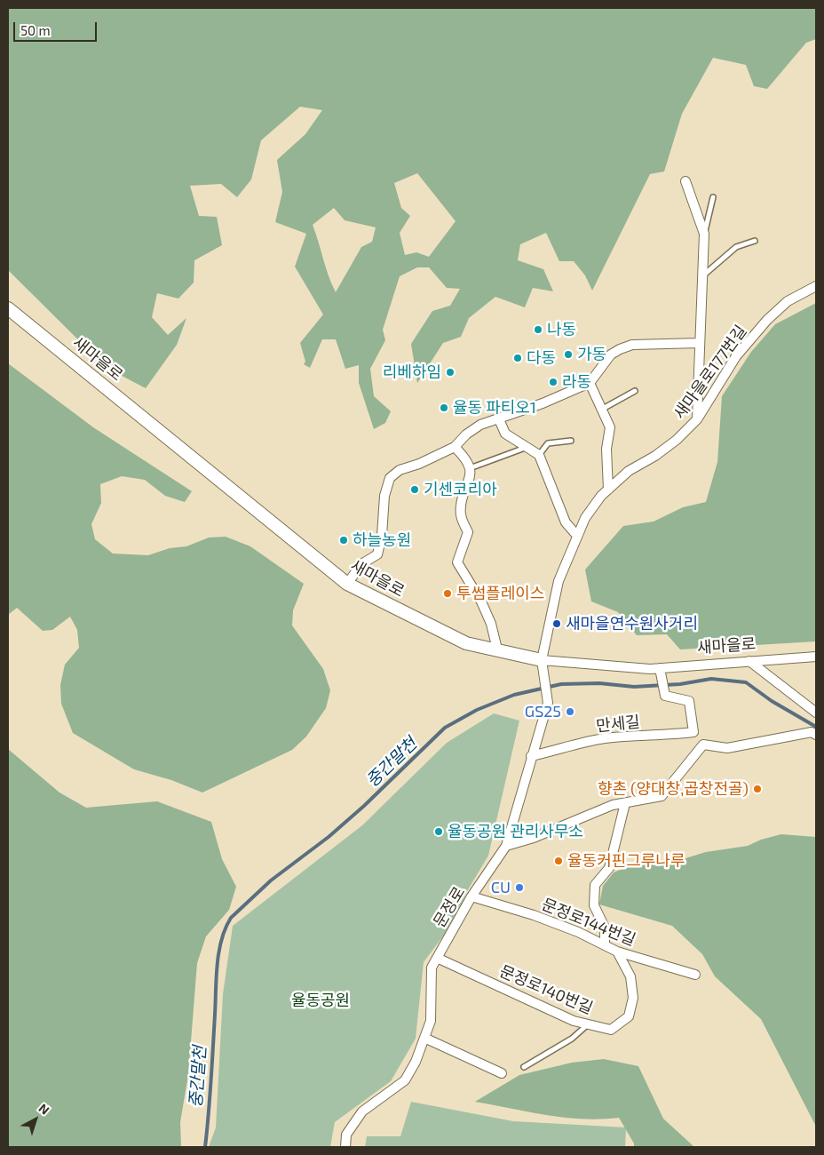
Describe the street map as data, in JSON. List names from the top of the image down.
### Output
{
  "streets": {
    "street": [
      "새마을로",
      "새마을로177번길",
      "만세길",
      "문정로",
      "문정로144번길",
      "문정로140번길"
    ]
  },
  "crossings": [
    ["새마을로", "새마을로177번길"],
    ["새마을로", "문정로"],
    ["새마을로177번길", "문정로"],
    ["만세길", "문정로"],
    ["문정로", "문정로144번길"],
    ["문정로", "문정로140번길"],
    ["문정로144번길", "문정로140번길"]
  ],
  "water": ["중간말천"],
  "parks": ["율동공원"],
  "places": [
    "나동",
    "가동",
    "다동",
    "리베하임",
    "라동",
    "율동 파티오1",
    "기센코리아",
    "하늘농원",
    "투썸플레이스",
    "새마을연수원사거리",
    "GS25",
    "향촌 (양대창,곱창전골)",
    "율동공원 관리사무소",
    "율동커핀그루나루",
    "CU"
  ],
  "scale_bar": "50 m",
  "north": "top right"
}
